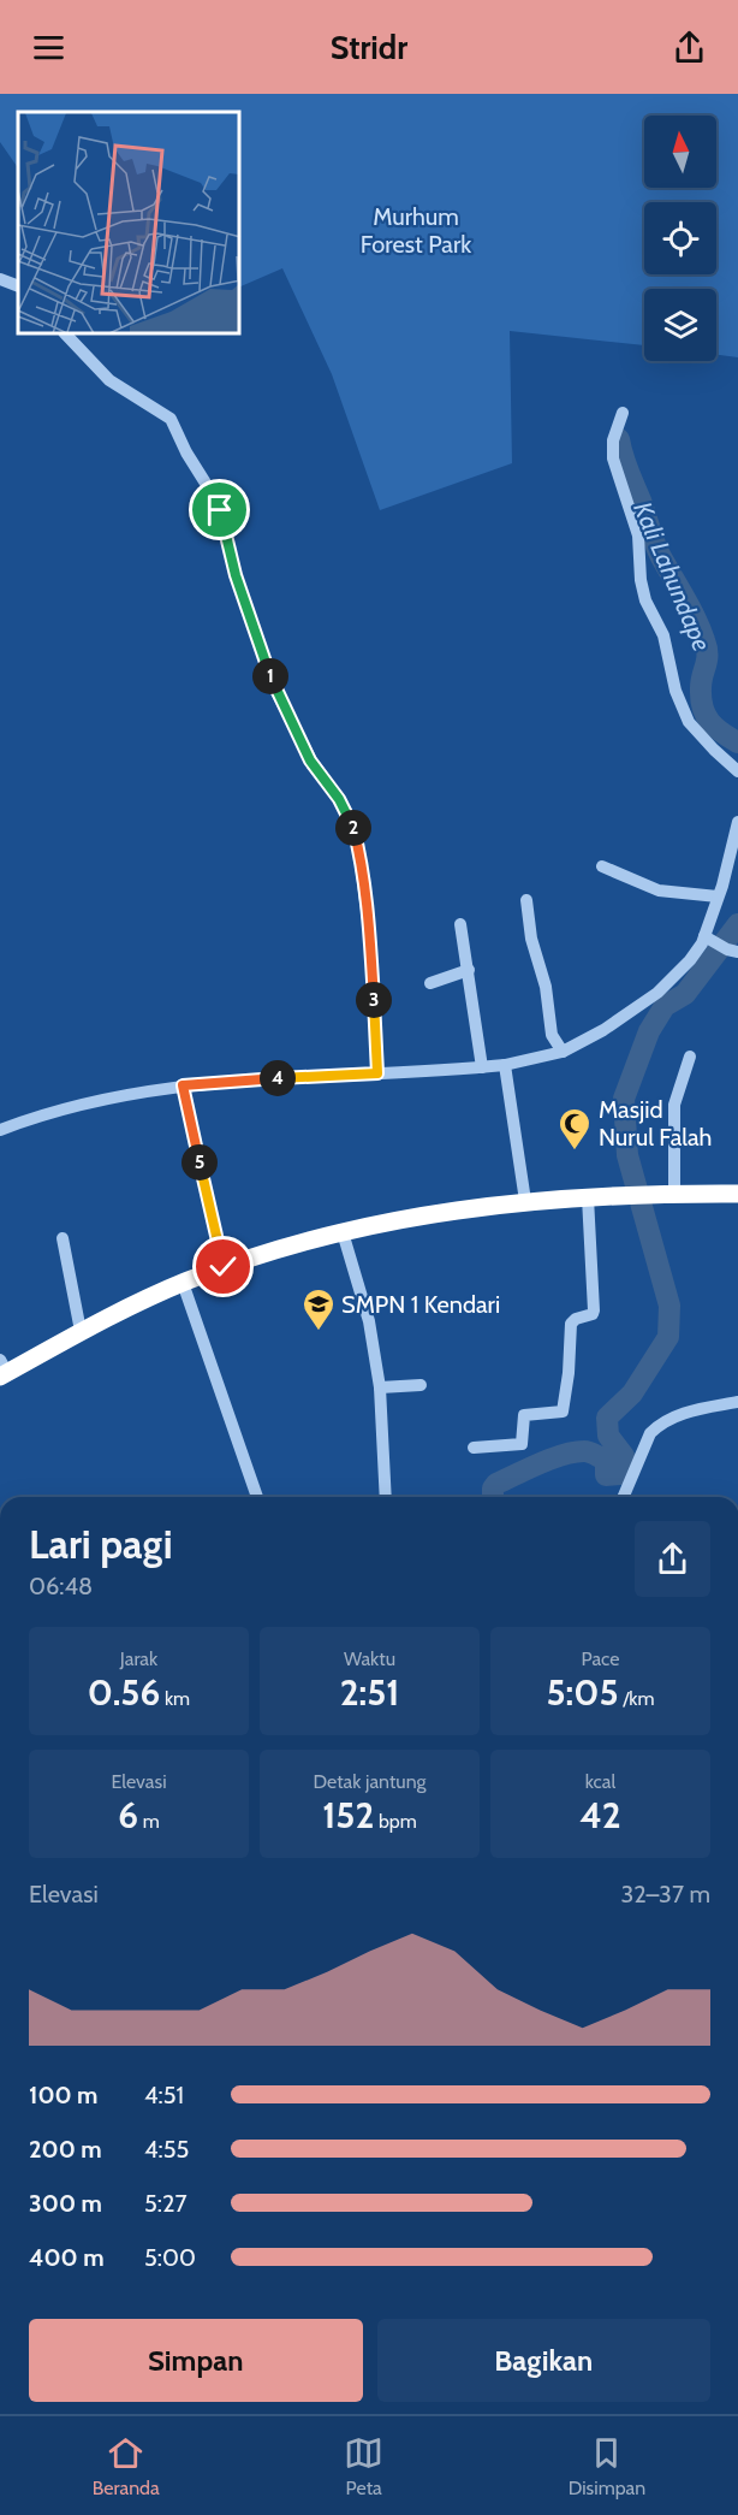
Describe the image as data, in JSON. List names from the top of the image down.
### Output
{
  "water": ["Kali Lahundape"],
  "parks": ["Murhum Forest Park"],
  "places": {
    "mosque": ["Masjid Nurul Falah"],
    "school or university": ["SMPN 1 Kendari"]
  },
  "north": "top",
  "page": {
    "header": "Stridr",
    "pins": [
      "1",
      "2",
      "3",
      "4",
      "5"
    ],
    "heading": ["Lari pagi", "06:48"],
    "stats": [
      ["Jarak", "0.56 km"],
      ["Waktu", "2:51"],
      ["Pace", "5:05 /km"],
      ["Elevasi", "6 m"],
      ["Detak jantung", "152 bpm"],
      ["kcal", "42"]
    ],
    "chart": ["Elevasi", "32–37 m"],
    "list": [
      {
        "name": "100 m",
        "note": "4:51"
      },
      {
        "name": "200 m",
        "note": "4:55"
      },
      {
        "name": "300 m",
        "note": "5:27"
      },
      {
        "name": "400 m",
        "note": "5:00"
      }
    ],
    "buttons": ["Simpan", "Bagikan"],
    "tabs": ["Beranda", "Peta", "Disimpan"]
  }
}
